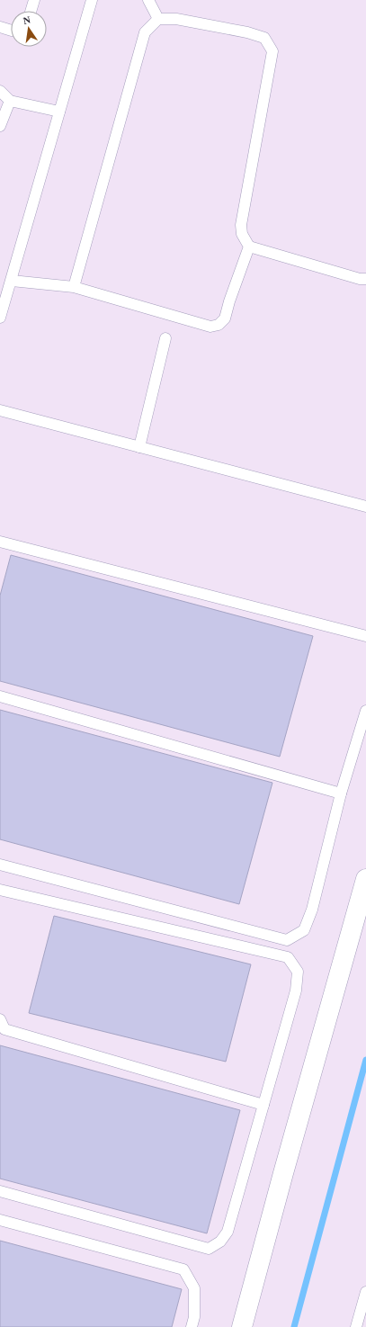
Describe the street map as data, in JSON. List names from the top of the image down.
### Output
{
  "north": "top"
}
